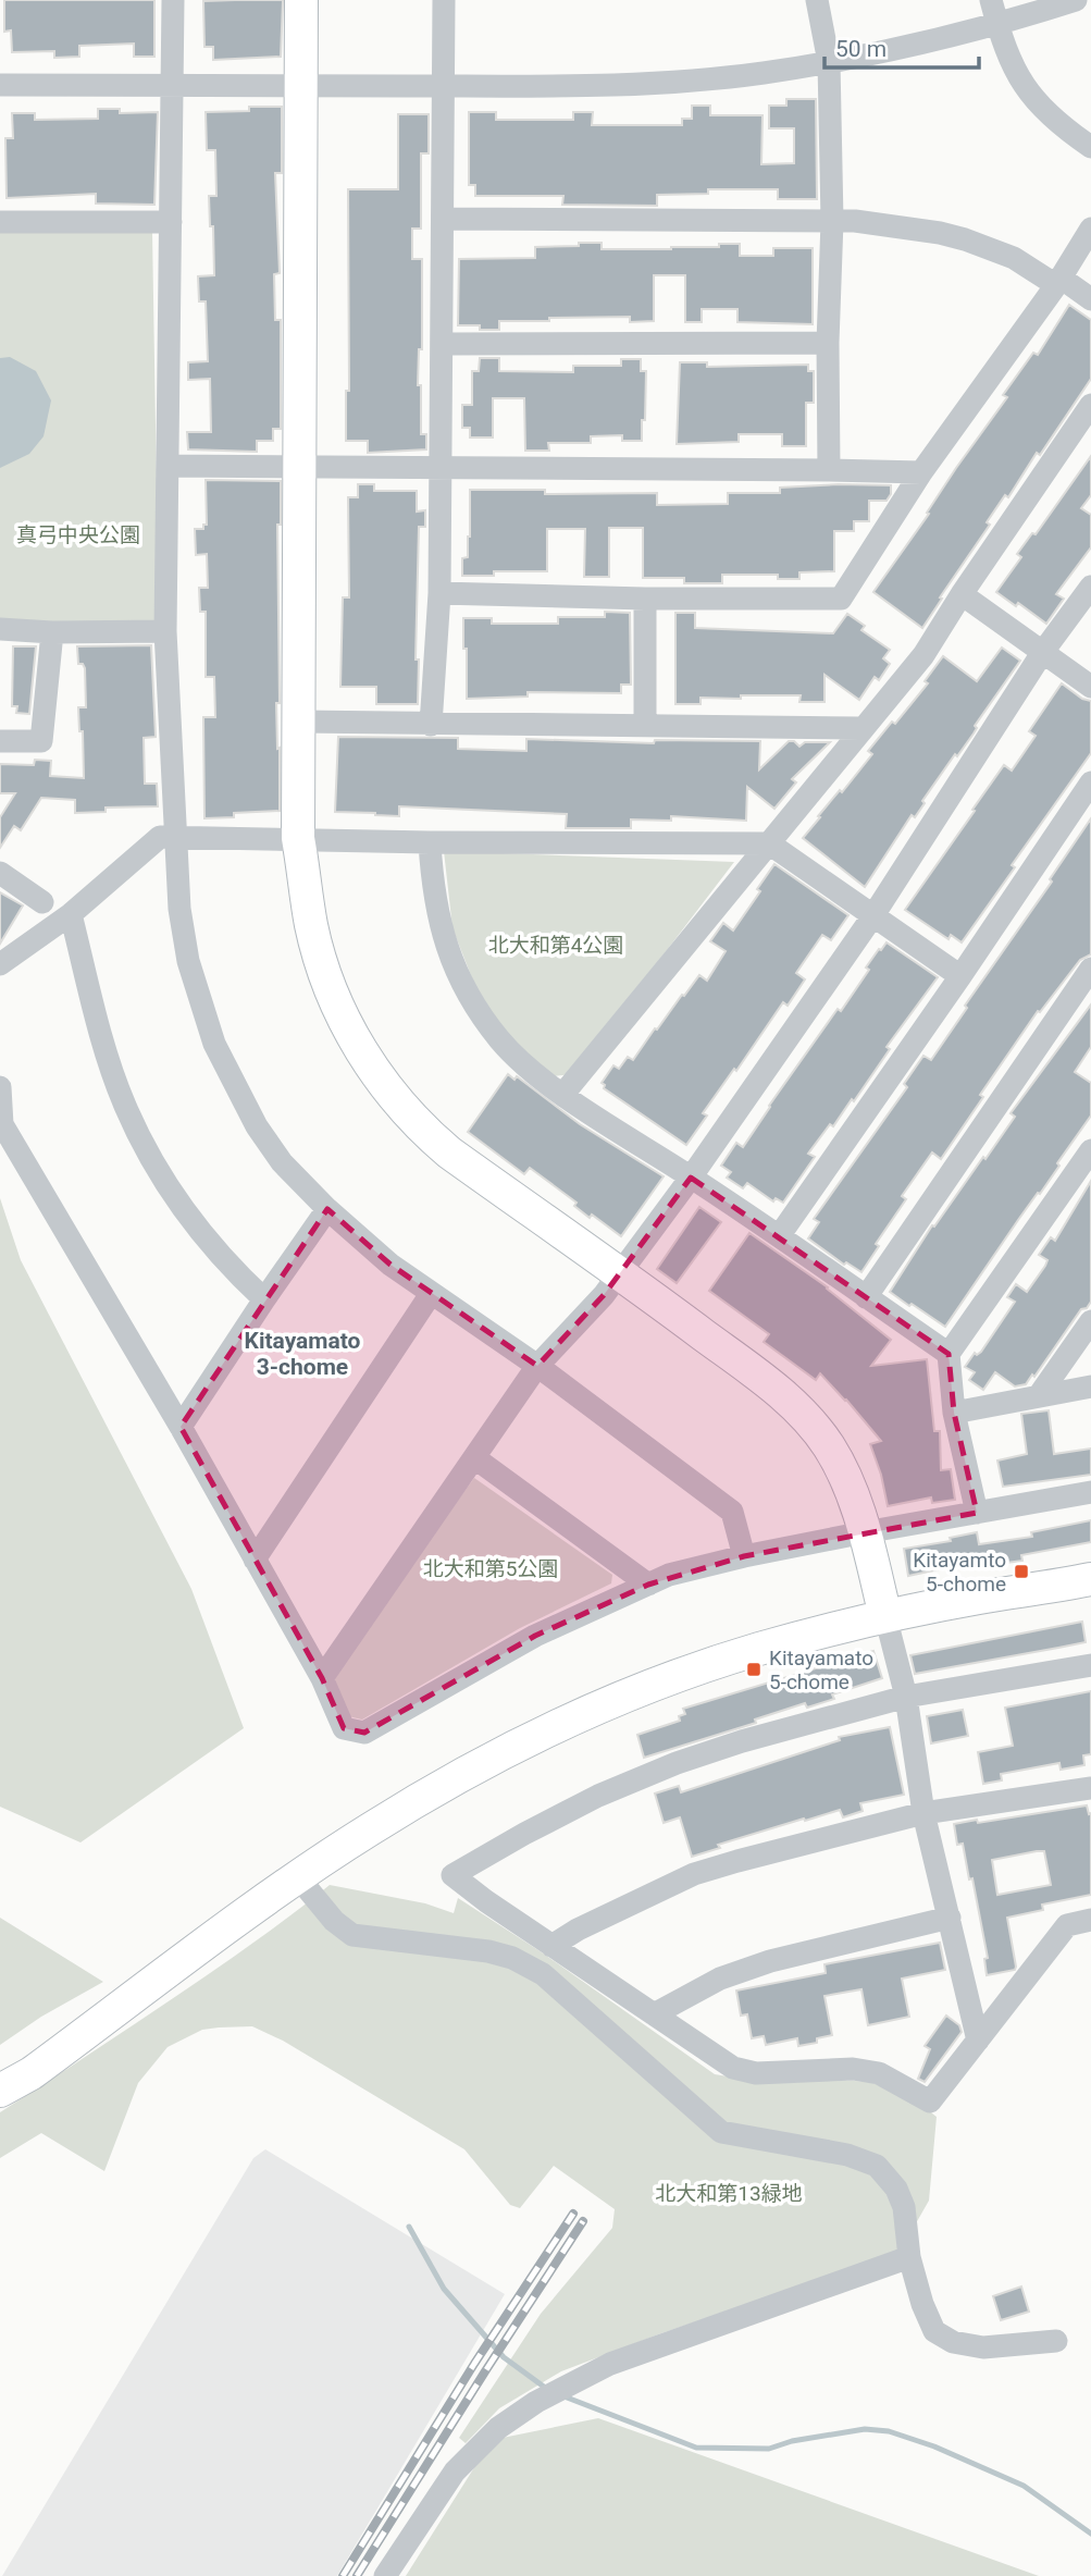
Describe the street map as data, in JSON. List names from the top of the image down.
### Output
{
  "districts": ["Kitayamato 3-chome"],
  "parks": [
    "真弓中央公園",
    "北大和第4公園",
    "北大和第5公園",
    "北大和第13緑地"
  ],
  "places": {
    "transit": ["Kitayamto 5-chome", "Kitayamato 5-chome"]
  },
  "scale_bar": "50 m"
}
